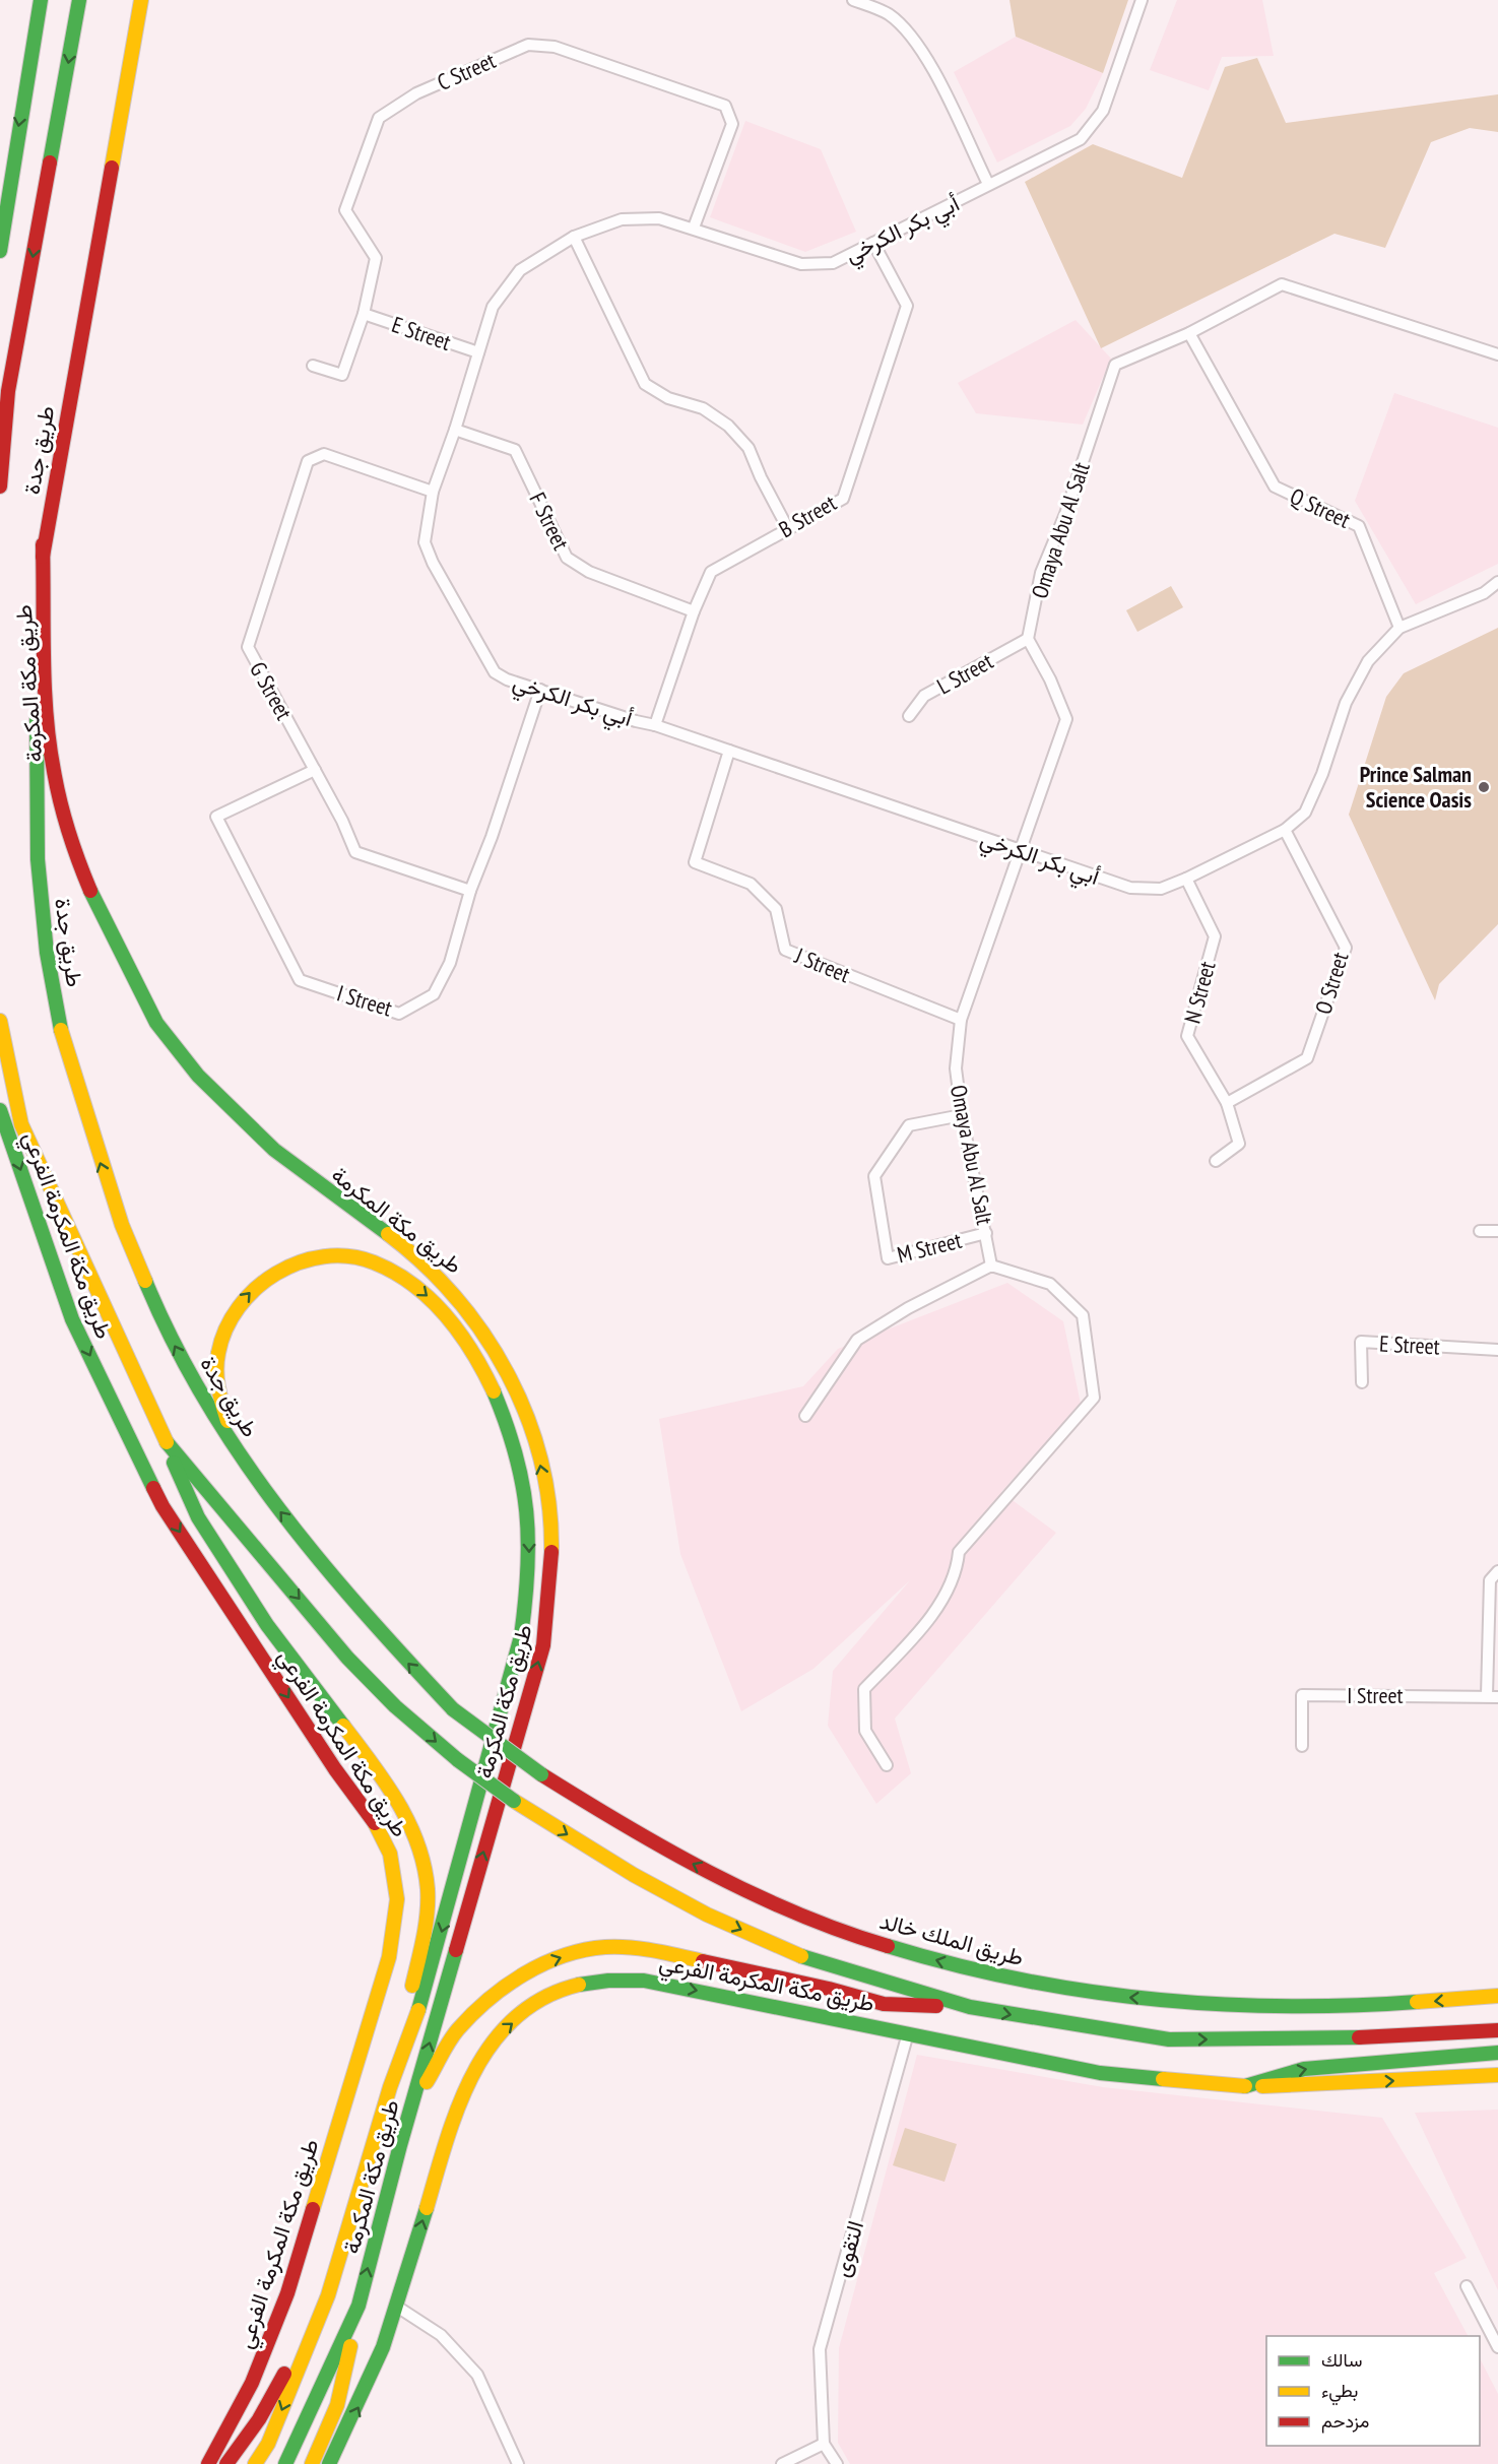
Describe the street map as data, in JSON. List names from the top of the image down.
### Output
{
  "streets": {
    "main road": [
      "طريق جدة",
      "طريق مكة المكرمة",
      "طريق مكة المكرمة الفرعي",
      "طريق الملك خالد"
    ],
    "street": [
      "C Street",
      "أبي بكر الكرخي",
      "E Street",
      "Q Street",
      "B Street",
      "F Street",
      "Omaya Abu Al Salt",
      "L Street",
      "G Street",
      "J Street",
      "O Street",
      "N Street",
      "I Street",
      "M Street",
      "التقوى"
    ]
  },
  "crossings": [
    ["C Street", "أبي بكر الكرخي"],
    ["C Street", "E Street"],
    ["أبي بكر الكرخي", "E Street"],
    ["أبي بكر الكرخي", "Q Street"],
    ["أبي بكر الكرخي", "B Street"],
    ["أبي بكر الكرخي", "F Street"],
    ["أبي بكر الكرخي", "Omaya Abu Al Salt"],
    ["أبي بكر الكرخي", "G Street"],
    ["أبي بكر الكرخي", "J Street"],
    ["أبي بكر الكرخي", "O Street"],
    ["أبي بكر الكرخي", "N Street"],
    ["أبي بكر الكرخي", "I Street"],
    ["طريق جدة", "طريق مكة المكرمة"],
    ["طريق جدة", "طريق الملك خالد"],
    ["Q Street", "Omaya Abu Al Salt"],
    ["B Street", "F Street"],
    ["Omaya Abu Al Salt", "L Street"],
    ["Omaya Abu Al Salt", "J Street"],
    ["Omaya Abu Al Salt", "M Street"],
    ["G Street", "I Street"],
    ["O Street", "N Street"],
    ["طريق مكة المكرمة الفرعي", "التقوى"]
  ],
  "places": ["Prince Salman Science Oasis"],
  "legend": ["سالك", "بطيء", "مزدحم"]
}
